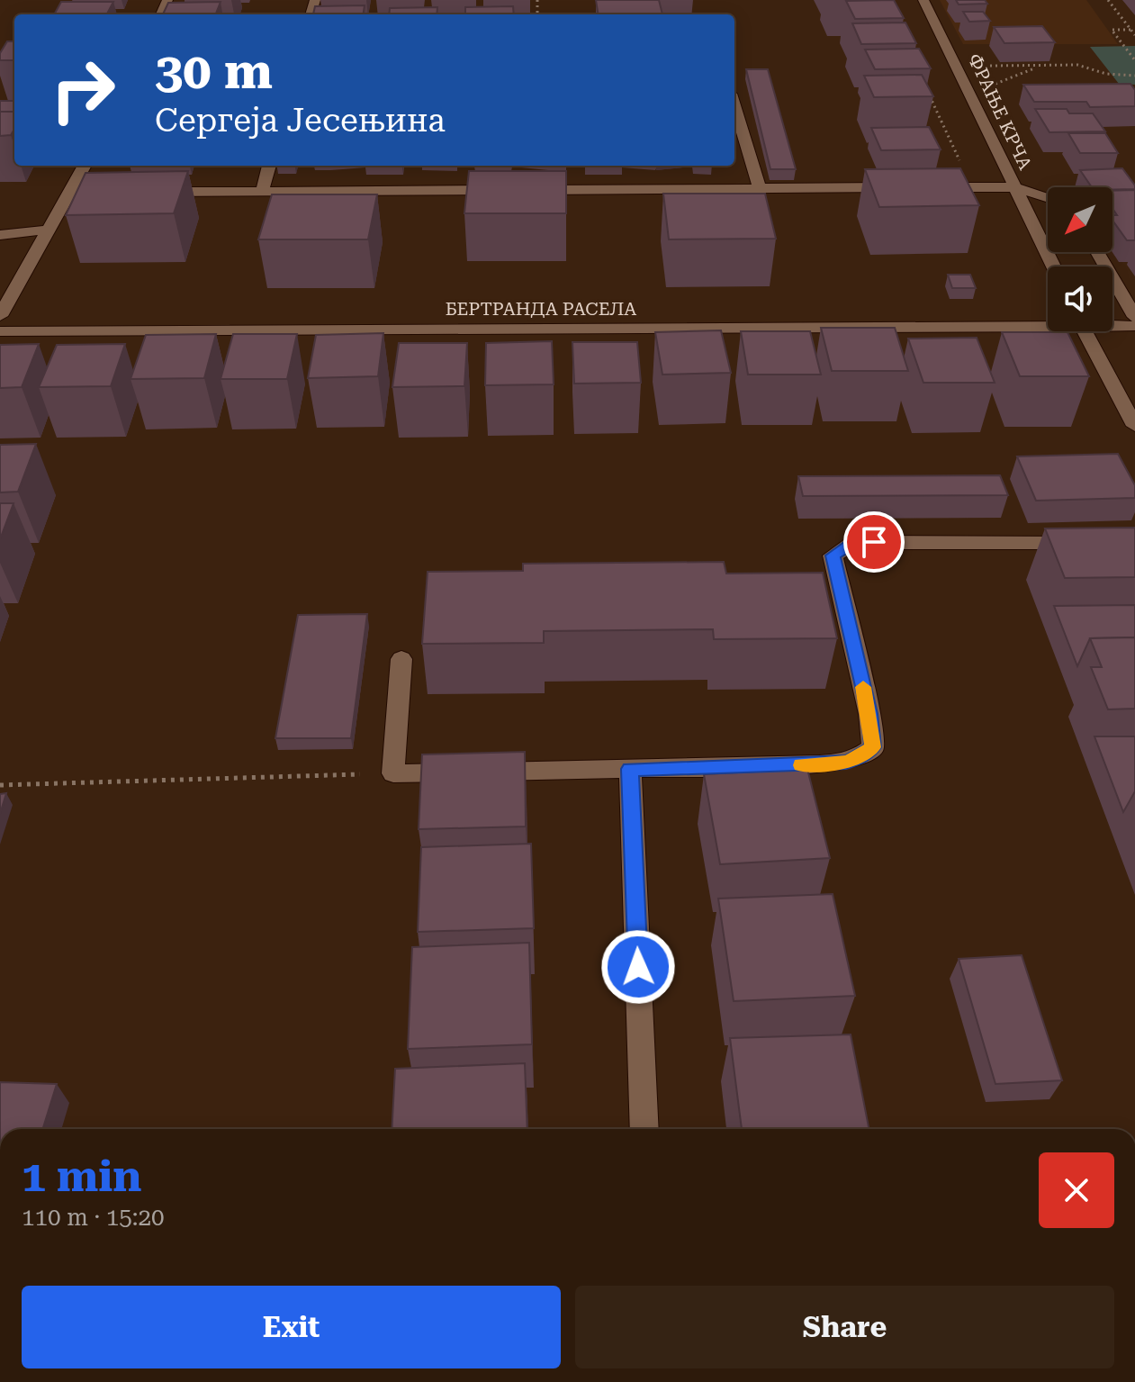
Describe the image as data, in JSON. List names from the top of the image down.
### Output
{
  "streets": {
    "street": ["ФРАЊЕ КРЧА", "БЕРТРАНДА РАСЕЛА"]
  },
  "north": "bottom left",
  "page": {
    "turn": ["30 m", "Сергеја Јесењина"],
    "heading": ["1 min", "110 m · 15:20"],
    "buttons": ["Exit", "Share"]
  }
}
